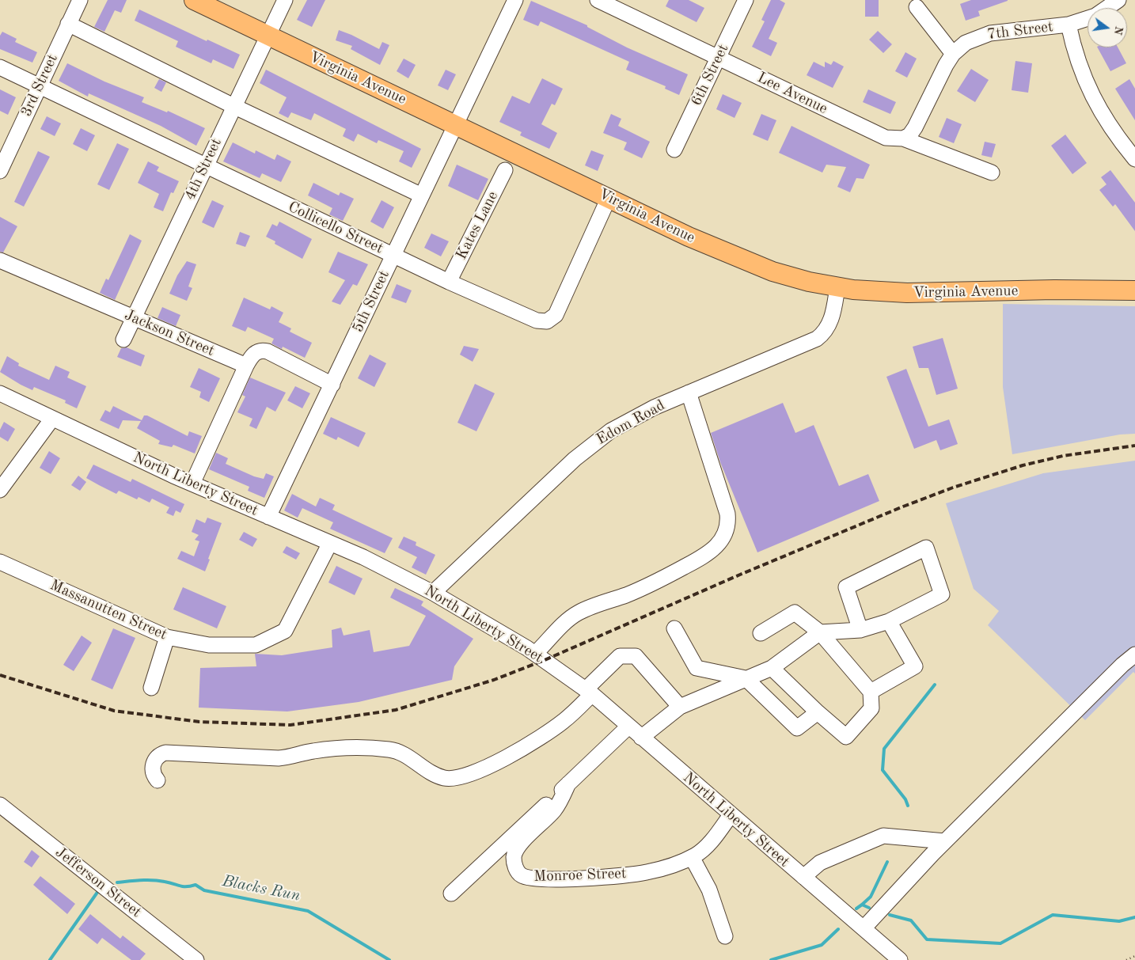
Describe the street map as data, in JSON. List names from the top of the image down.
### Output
{
  "streets": {
    "main road": ["Virginia Avenue"],
    "street": [
      "7th Street",
      "6th Street",
      "3rd Street",
      "Lee Avenue",
      "4th Street",
      "Kates Lane",
      "Collicello Street",
      "5th Street",
      "Jackson Street",
      "Edom Road",
      "North Liberty Street",
      "Massanutten Street",
      "Monroe Street",
      "Jefferson Street"
    ]
  },
  "crossings": [
    ["7th Street", "Lee Avenue"],
    ["6th Street", "Lee Avenue"],
    ["Virginia Avenue", "4th Street"],
    ["Virginia Avenue", "Collicello Street"],
    ["Virginia Avenue", "5th Street"],
    ["Virginia Avenue", "Edom Road"],
    ["3rd Street", "Collicello Street"],
    ["4th Street", "Collicello Street"],
    ["4th Street", "Jackson Street"],
    ["Kates Lane", "Collicello Street"],
    ["Collicello Street", "5th Street"],
    ["5th Street", "North Liberty Street"],
    ["Edom Road", "North Liberty Street"],
    ["North Liberty Street", "Massanutten Street"],
    ["North Liberty Street", "Monroe Street"]
  ],
  "water": ["Blacks Run"],
  "north": "right"
}
